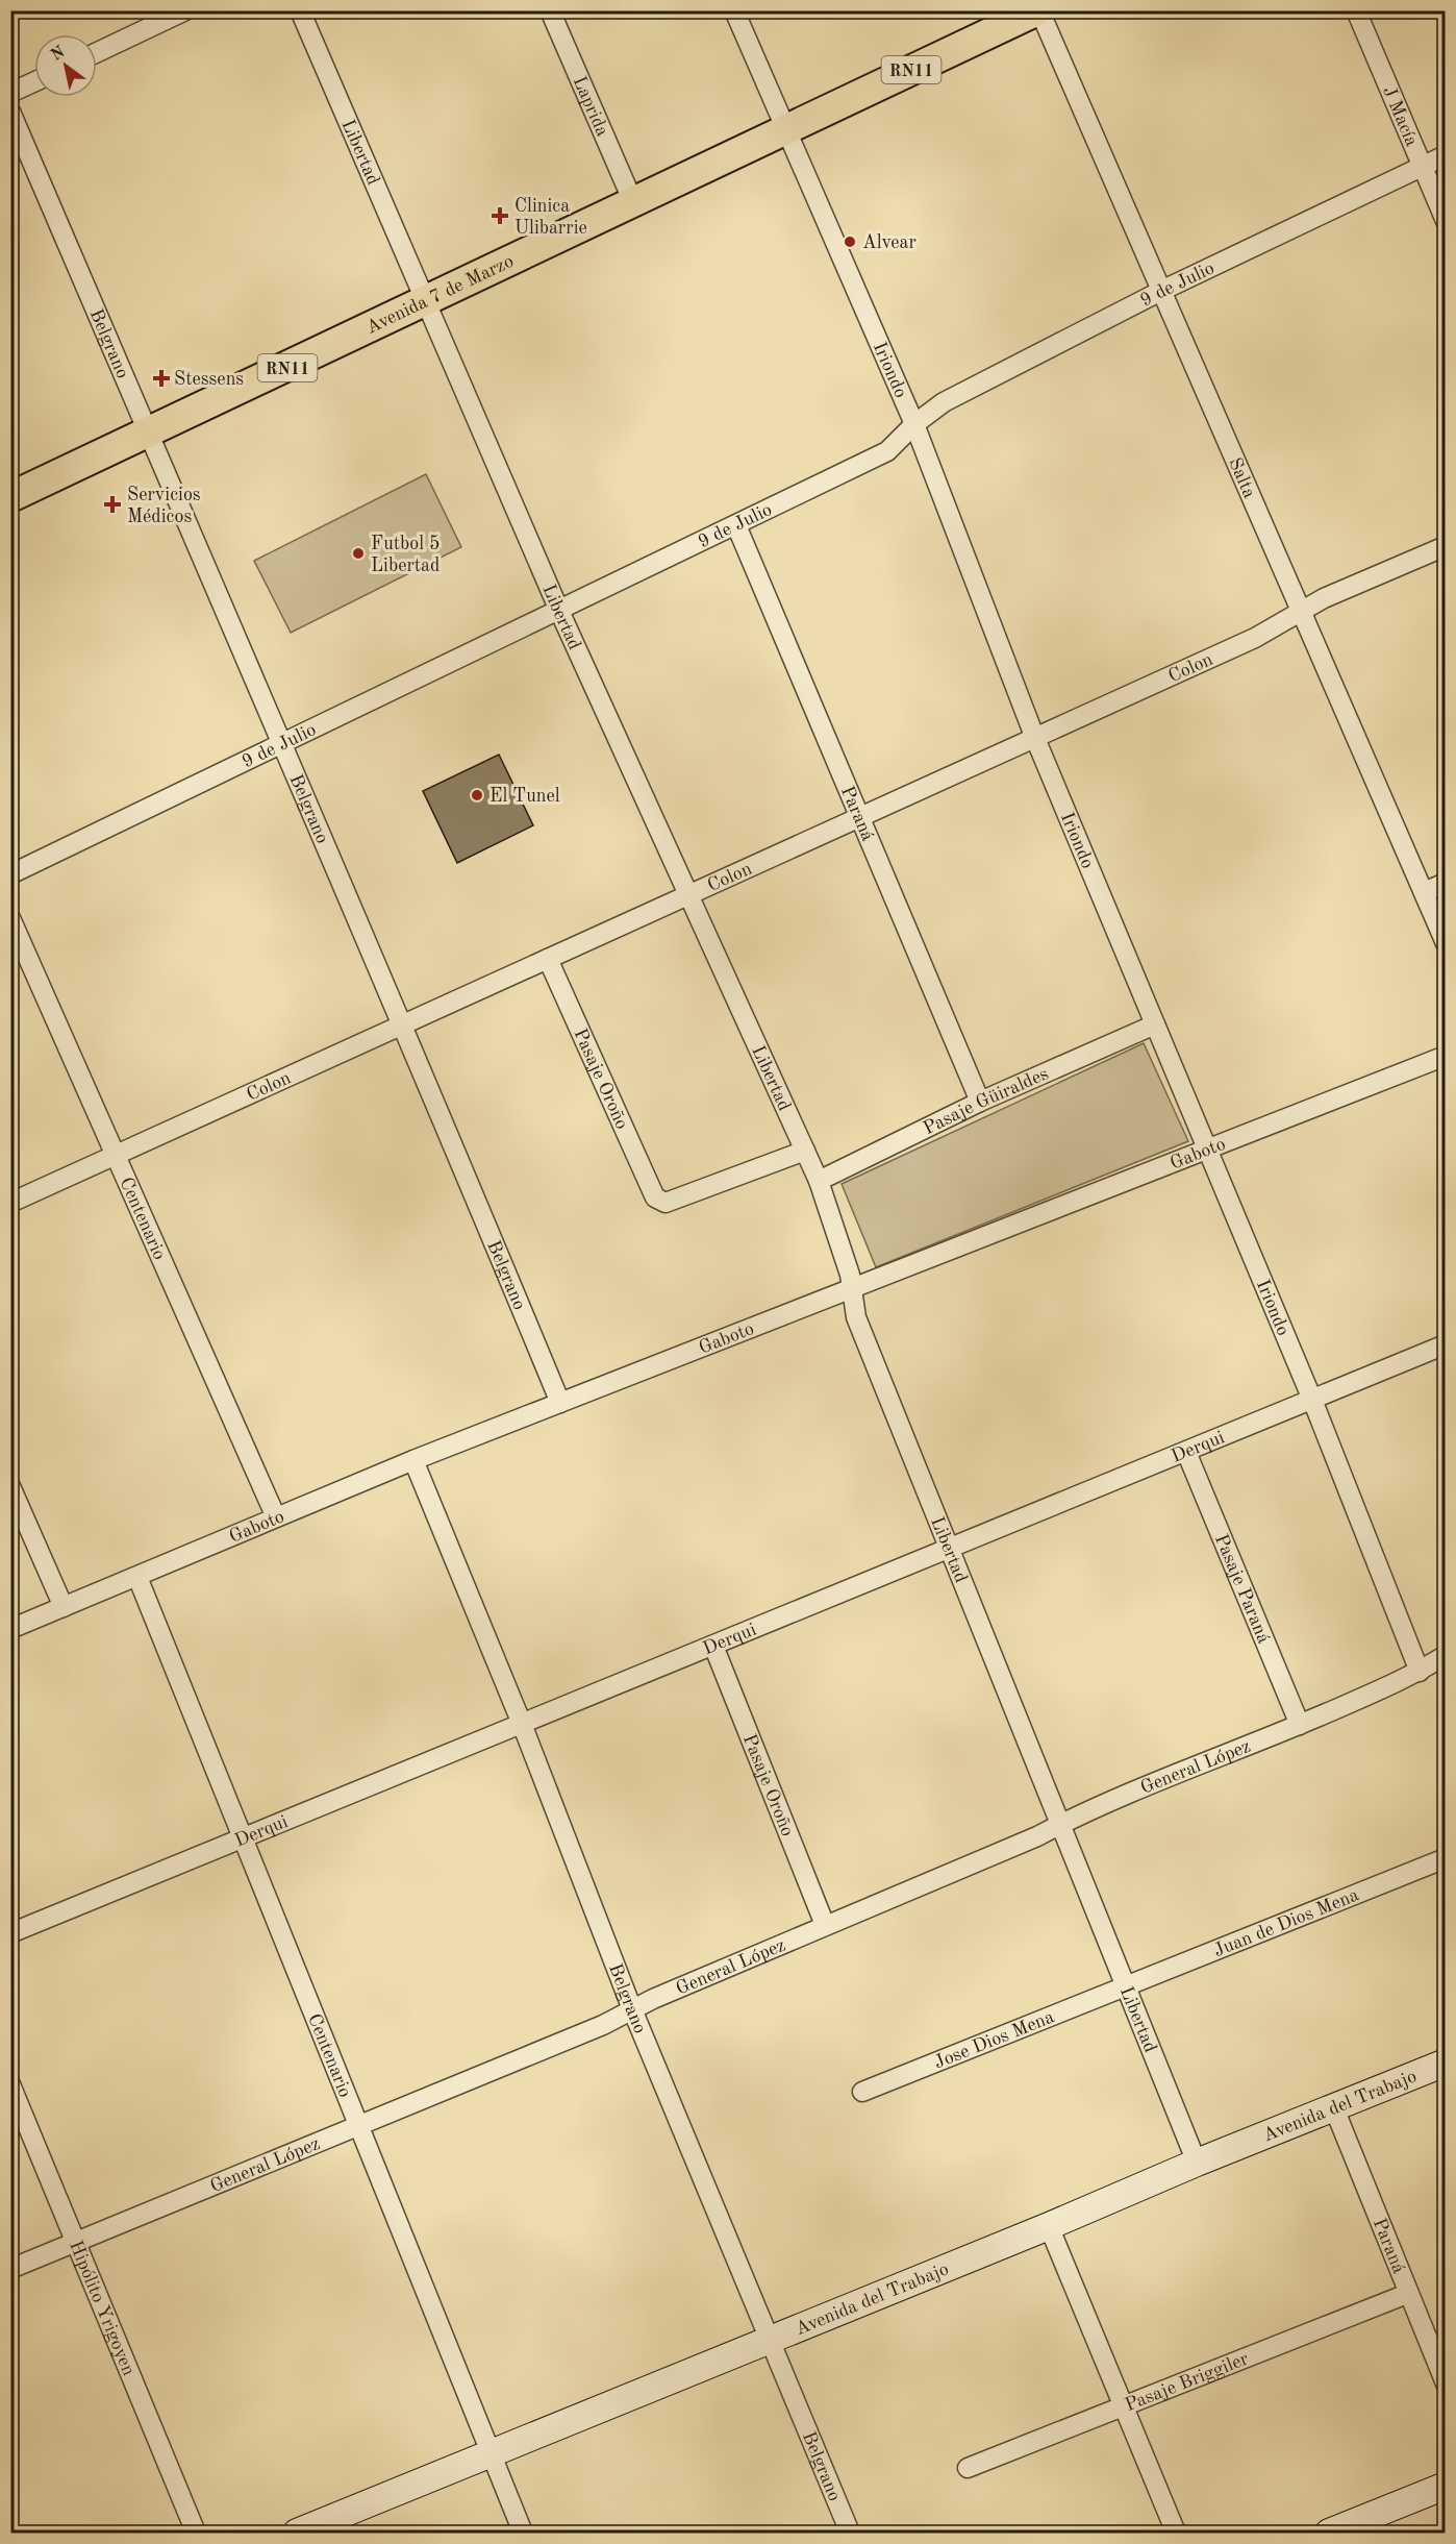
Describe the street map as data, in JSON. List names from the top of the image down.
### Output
{
  "streets": {
    "main road": ["RN11", "Avenida 7 de Marzo"],
    "street": [
      "Laprida",
      "J Macía",
      "Libertad",
      "9 de Julio",
      "Belgrano",
      "Iriondo",
      "Salta",
      "Colon",
      "Paraná",
      "Pasaje Oroño",
      "Pasaje Güiraldes",
      "Gaboto",
      "Centenario",
      "Derqui",
      "Pasaje Paraná",
      "General López",
      "Juan de Dios Mena",
      "Jose Dios Mena",
      "Avenida del Trabajo",
      "Hipólito Yrigoyen",
      "Pasaje Briggiler"
    ]
  },
  "crossings": [
    ["Laprida", "Avenida 7 de Marzo"],
    ["J Macía", "9 de Julio"],
    ["Libertad", "9 de Julio"],
    ["Libertad", "Avenida 7 de Marzo"],
    ["Libertad", "Colon"],
    ["Libertad", "Pasaje Oroño"],
    ["Libertad", "Pasaje Güiraldes"],
    ["Libertad", "Gaboto"],
    ["Libertad", "Derqui"],
    ["Libertad", "General López"],
    ["Libertad", "Juan de Dios Mena"],
    ["Libertad", "Jose Dios Mena"],
    ["Libertad", "Avenida del Trabajo"],
    ["9 de Julio", "Belgrano"],
    ["9 de Julio", "Iriondo"],
    ["9 de Julio", "Salta"],
    ["9 de Julio", "Paraná"],
    ["Avenida 7 de Marzo", "Belgrano"],
    ["Avenida 7 de Marzo", "Iriondo"],
    ["Avenida 7 de Marzo", "Salta"],
    ["Belgrano", "Colon"],
    ["Belgrano", "Gaboto"],
    ["Belgrano", "Derqui"],
    ["Belgrano", "General López"],
    ["Belgrano", "Avenida del Trabajo"],
    ["Iriondo", "Colon"],
    ["Iriondo", "Pasaje Güiraldes"],
    ["Iriondo", "Gaboto"],
    ["Iriondo", "Derqui"],
    ["Iriondo", "General López"],
    ["Salta", "Colon"],
    ["Colon", "Paraná"],
    ["Colon", "Pasaje Oroño"],
    ["Colon", "Centenario"],
    ["Paraná", "Pasaje Güiraldes"],
    ["Paraná", "Avenida del Trabajo"],
    ["Paraná", "Pasaje Briggiler"],
    ["Pasaje Oroño", "Derqui"],
    ["Pasaje Oroño", "General López"],
    ["Gaboto", "Centenario"],
    ["Centenario", "Derqui"],
    ["Centenario", "General López"],
    ["Centenario", "Avenida del Trabajo"],
    ["Derqui", "Pasaje Paraná"],
    ["Pasaje Paraná", "General López"],
    ["General López", "Hipólito Yrigoyen"],
    ["Juan de Dios Mena", "Jose Dios Mena"]
  ],
  "places": {
    "health": ["Clinica Ulibarrie", "Stessens", "Servicios Médicos"],
    "other": ["Alvear", "Futbol 5 Libertad", "El Tunel"]
  },
  "north": "top left"
}
